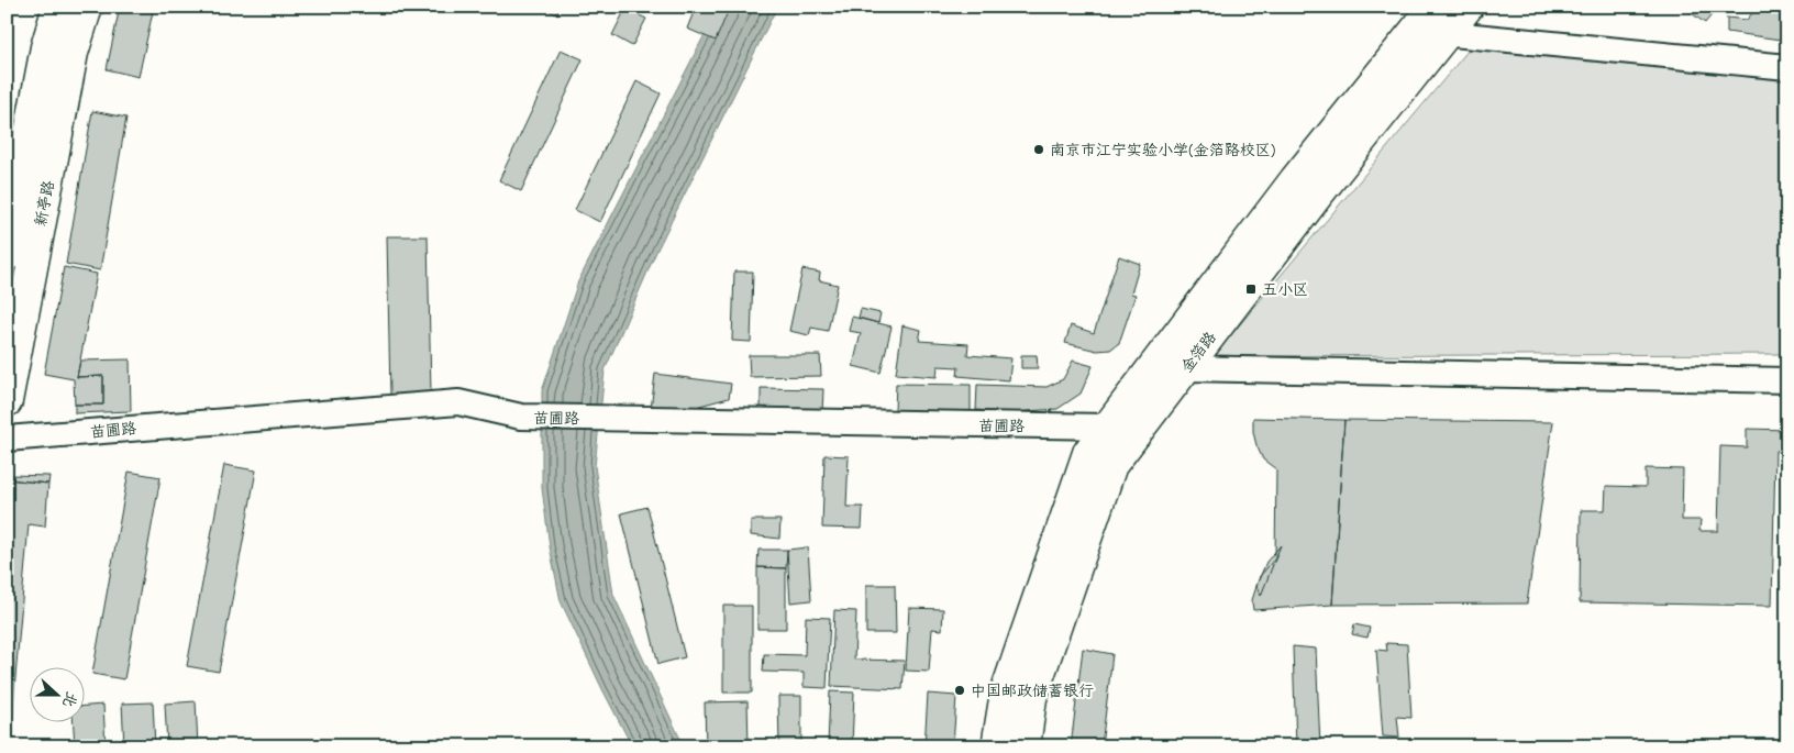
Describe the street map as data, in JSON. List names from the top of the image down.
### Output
{
  "streets": {
    "main road": ["新亭路", "金箔路"],
    "street": ["苗圃路"]
  },
  "crossings": [
    ["金箔路", "苗圃路"]
  ],
  "places": {
    "other": ["南京市江宁实验小学(金箔路校区)", "中国邮政储蓄银行"],
    "transit": ["五小区"]
  },
  "north": "right"
}
